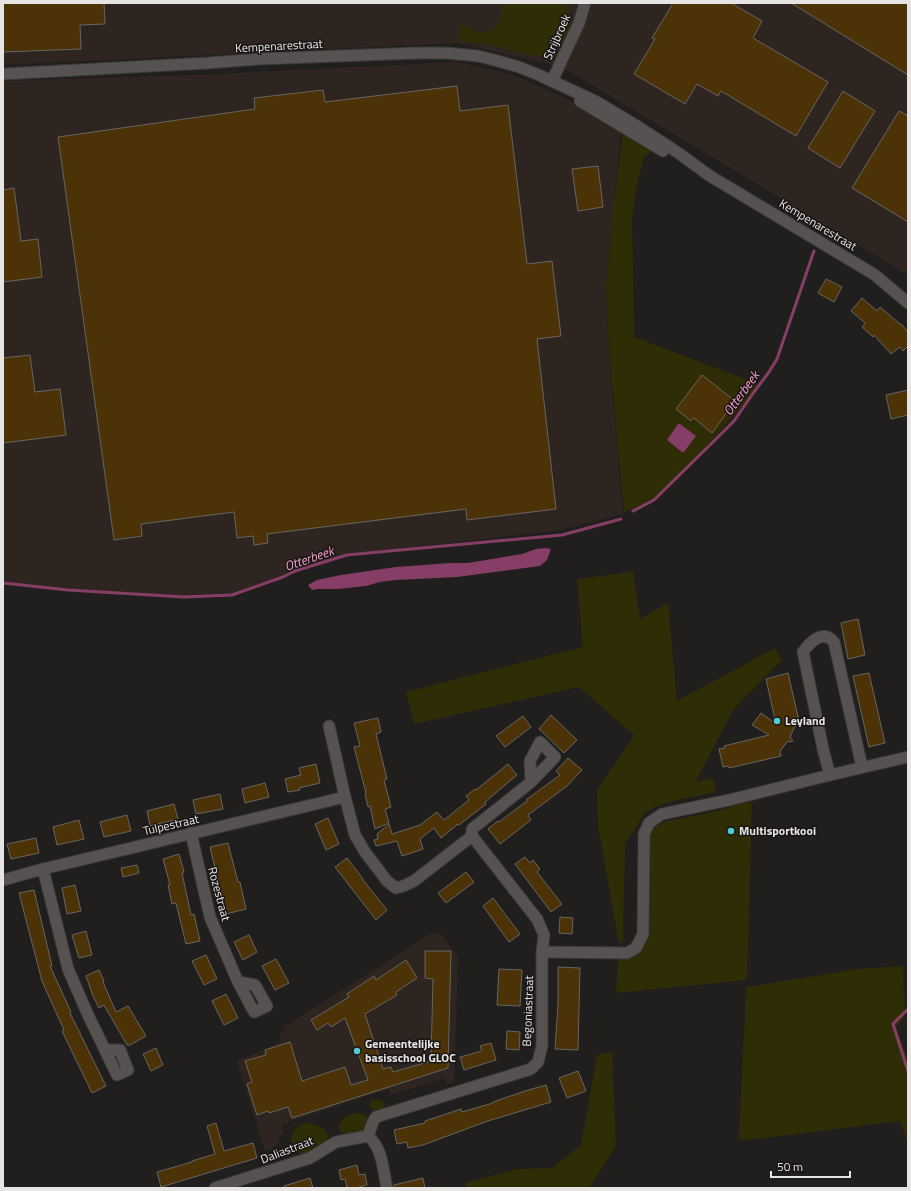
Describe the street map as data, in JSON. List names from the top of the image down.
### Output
{
  "streets": {
    "street": [
      "Strijbroek",
      "Kempenarestraat",
      "Tulpestraat",
      "Rozestraat",
      "Begoniastraat",
      "Daliastraat"
    ]
  },
  "crossings": [
    ["Strijbroek", "Kempenarestraat"],
    ["Tulpestraat", "Rozestraat"],
    ["Begoniastraat", "Daliastraat"]
  ],
  "water": ["Otterbeek"],
  "places": ["Leyland", "Multisportkooi", "Gemeentelijke basisschool GLOC"],
  "scale_bar": "50 m"
}
